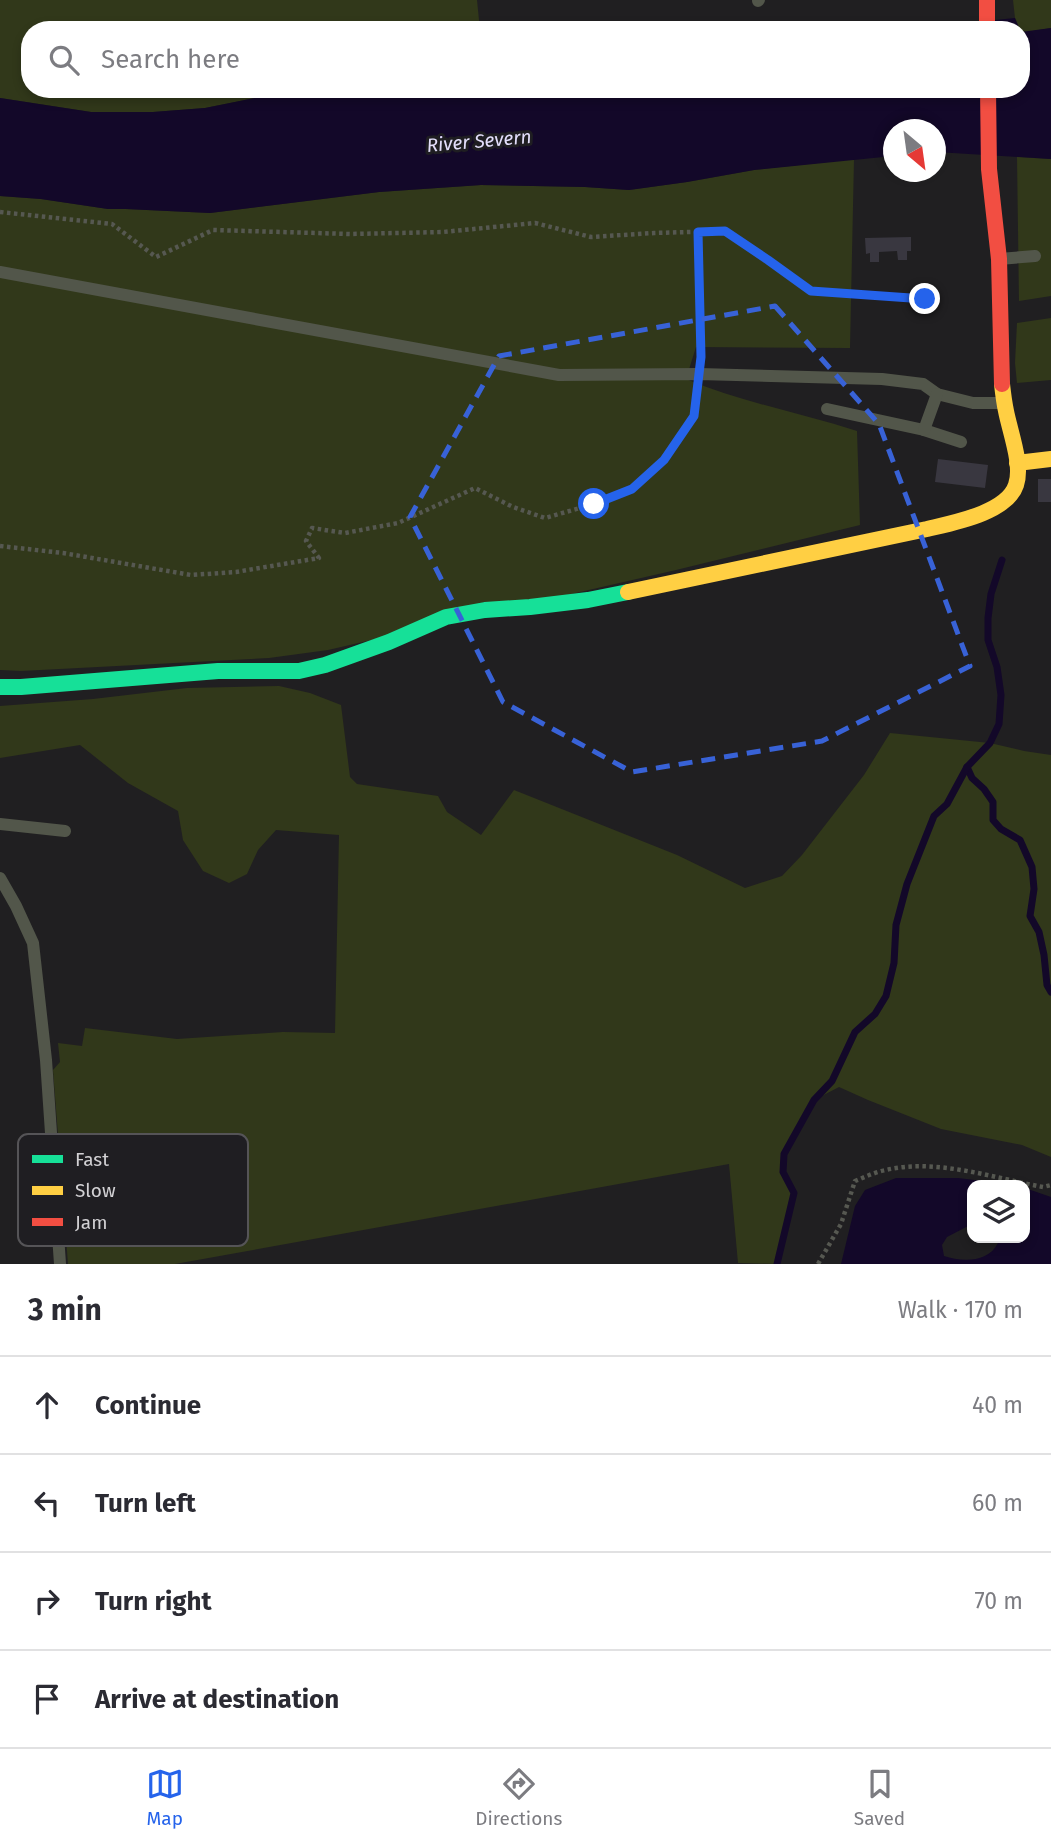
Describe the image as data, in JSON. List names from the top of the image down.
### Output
{
  "water": ["River Severn"],
  "legend": ["Fast", "Slow", "Jam"],
  "north": "bottom right",
  "page": {
    "search": "Search here",
    "heading": ["3 min", "Walk · 170 m"],
    "list": [
      ["Continue", "40 m"],
      ["Turn left", "60 m"],
      ["Turn right", "70 m"],
      "Arrive at destination"
    ],
    "nav": ["Map", "Directions", "Saved"]
  }
}
